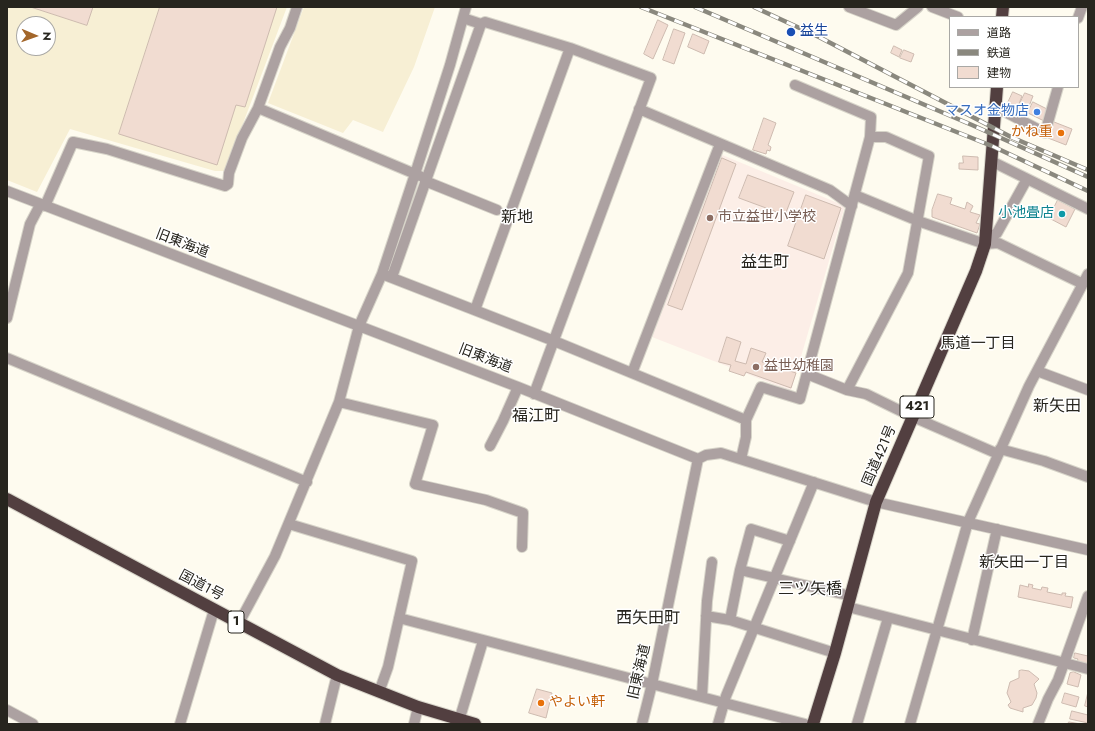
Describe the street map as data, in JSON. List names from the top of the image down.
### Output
{
  "streets": {
    "highway": [
      "421",
      "国道421号",
      "国道1号",
      "1"
    ],
    "street": ["旧東海道"]
  },
  "districts": [
    "新地",
    "益生町",
    "馬道一丁目",
    "新矢田",
    "福江町",
    "新矢田一丁目",
    "三ツ矢橋",
    "西矢田町"
  ],
  "places": [
    "益生",
    "マスオ金物店",
    "かね重",
    "小池畳店",
    "市立益世小学校",
    "益世幼稚園",
    "やよい軒"
  ],
  "legend": ["道路", "鉄道", "建物"],
  "north": "right"
}
